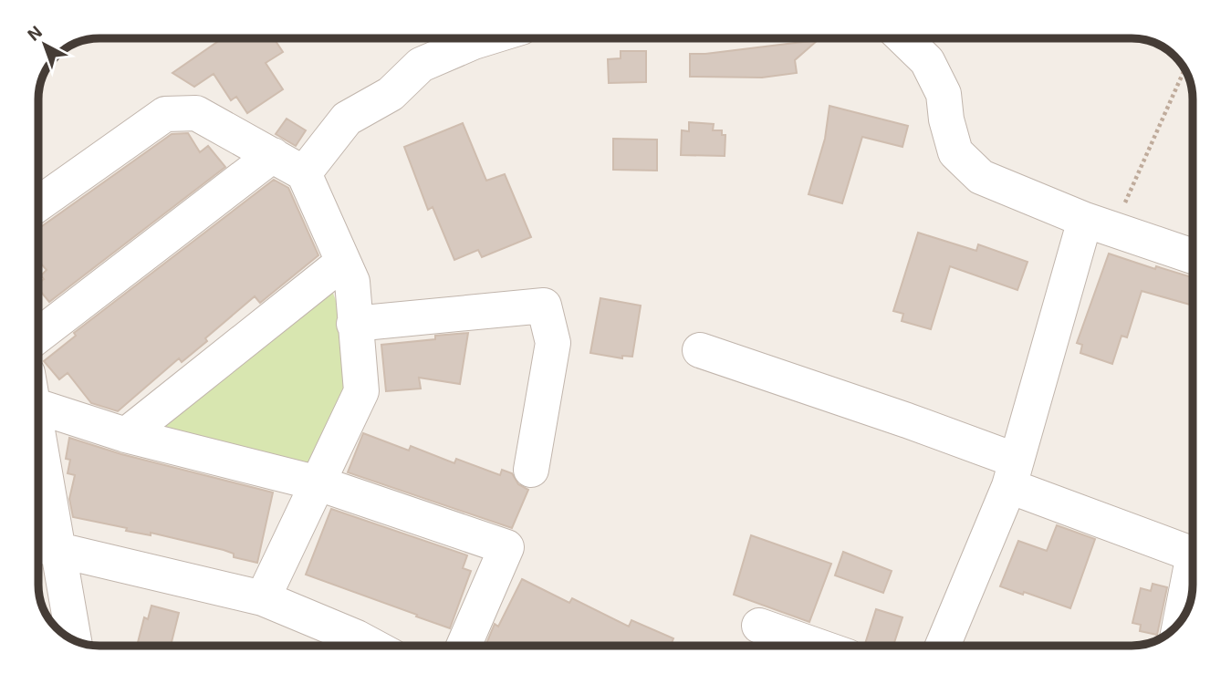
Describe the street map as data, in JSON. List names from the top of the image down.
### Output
{
  "north": "top left"
}
